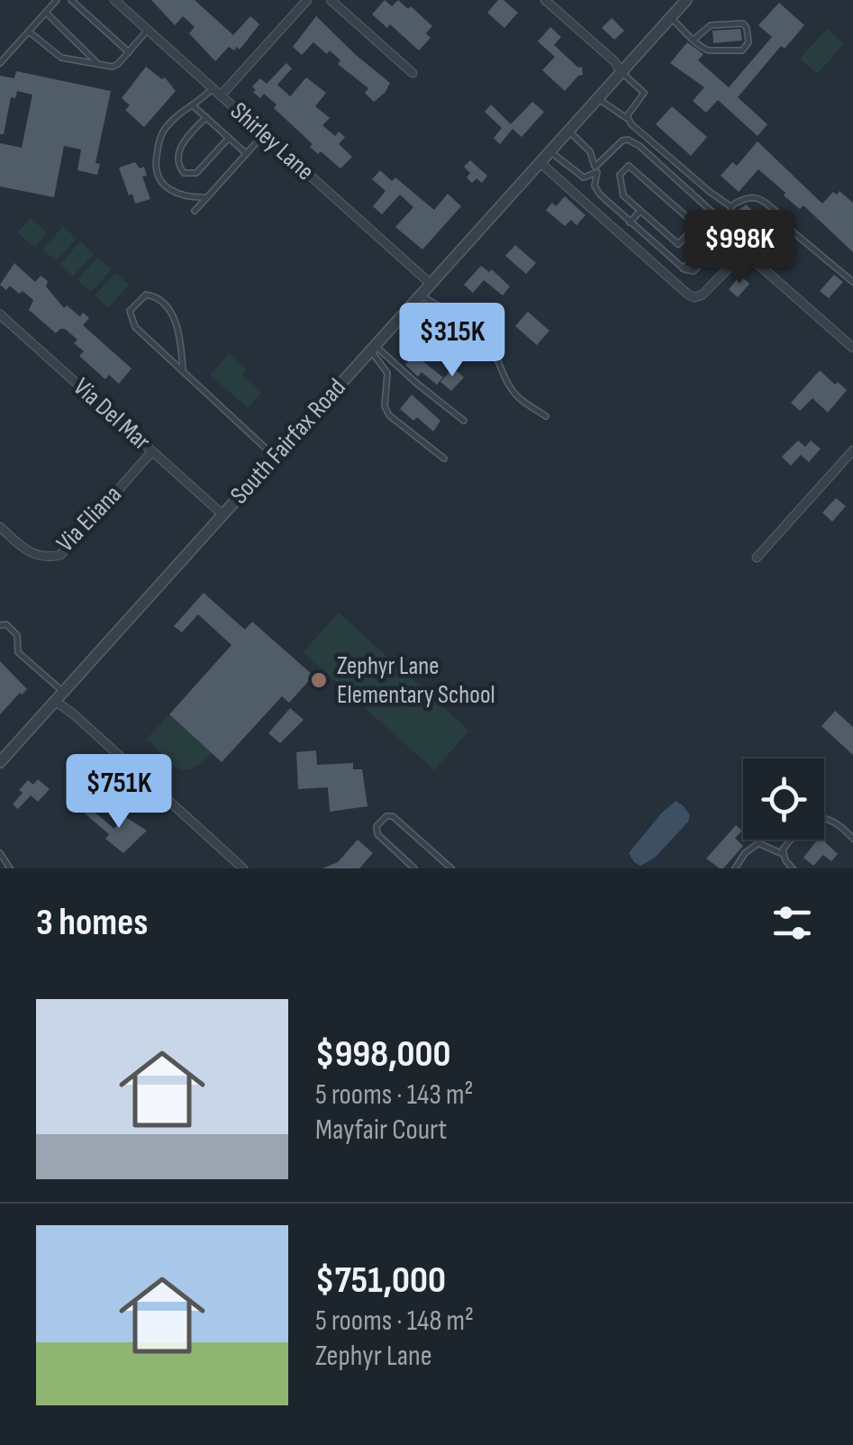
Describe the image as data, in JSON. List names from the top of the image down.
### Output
{
  "streets": {
    "street": [
      "Shirley Lane",
      "Via Del Mar",
      "South Fairfax Road",
      "Via Eliana"
    ]
  },
  "crossings": [
    ["Shirley Lane", "South Fairfax Road"],
    ["Via Del Mar", "South Fairfax Road"],
    ["Via Del Mar", "Via Eliana"]
  ],
  "places": ["Zephyr Lane Elementary School"],
  "page": {
    "price": ["$998K", "$315K", "$751K"],
    "heading": "3 homes",
    "list": [
      {
        "name": "$998,000",
        "note": "5 rooms · 143 m² · Mayfair Court"
      },
      {
        "name": "$751,000",
        "note": "5 rooms · 148 m² · Zephyr Lane"
      }
    ]
  }
}
